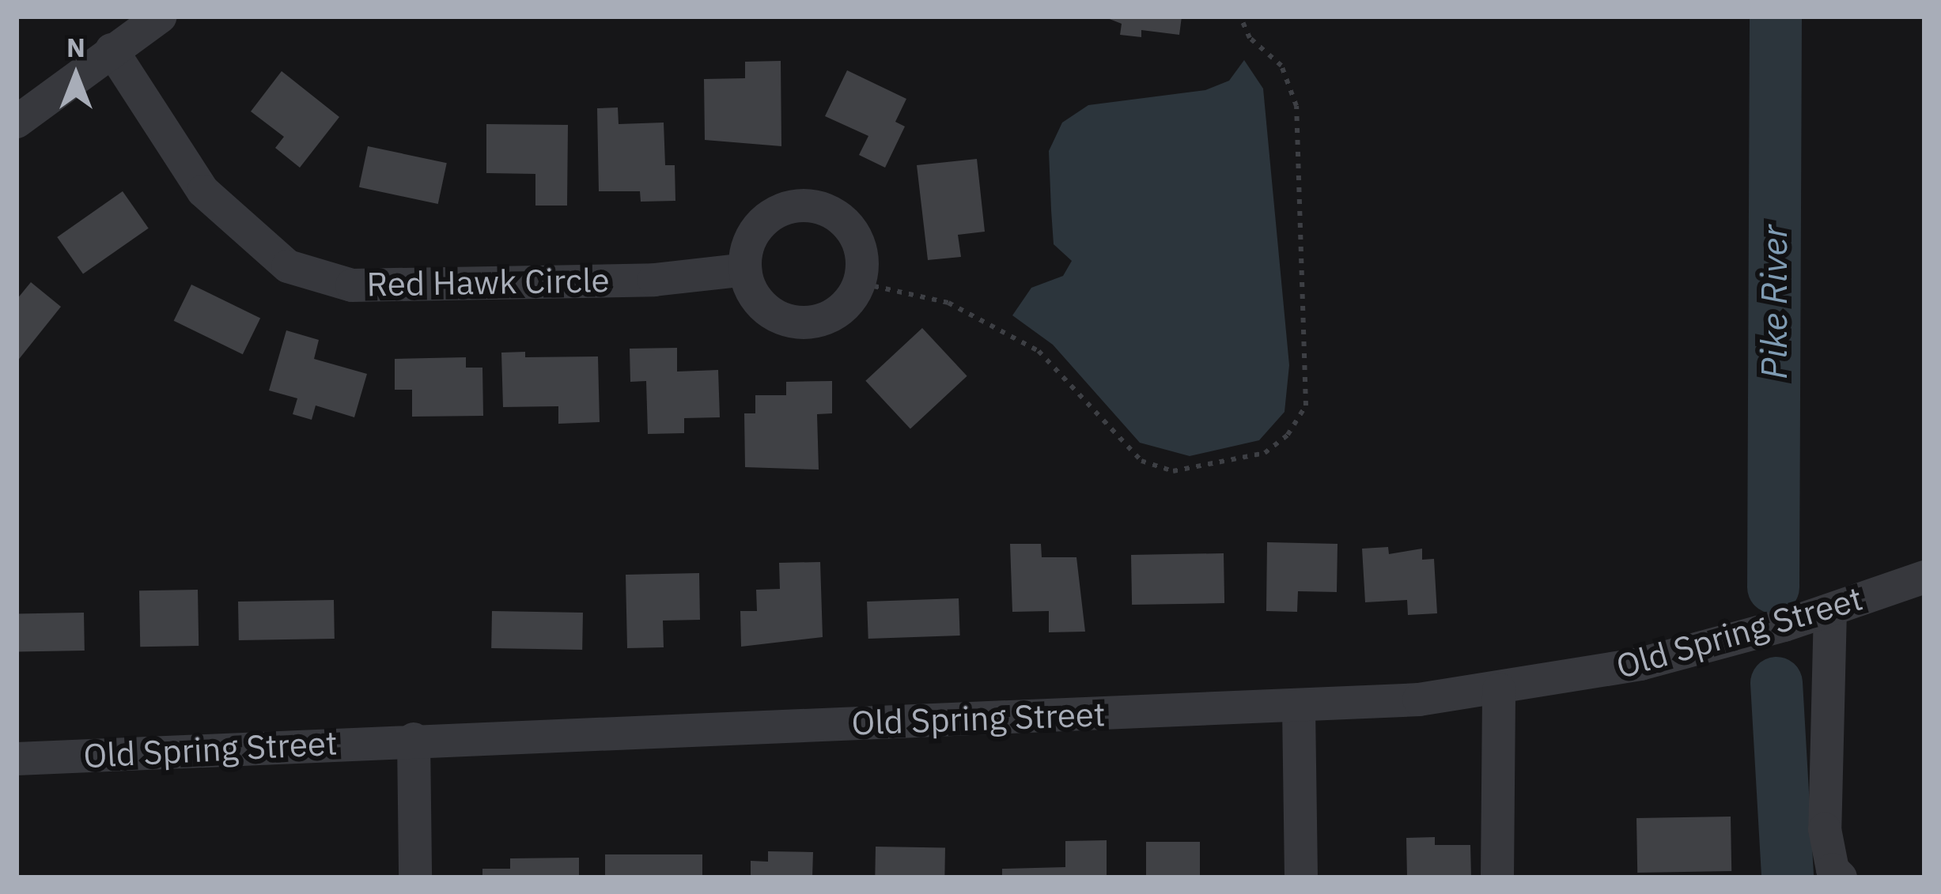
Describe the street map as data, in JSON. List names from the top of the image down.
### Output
{
  "streets": {
    "street": ["Red Hawk Circle", "Old Spring Street"]
  },
  "water": ["Pike River"],
  "north": "top"
}
